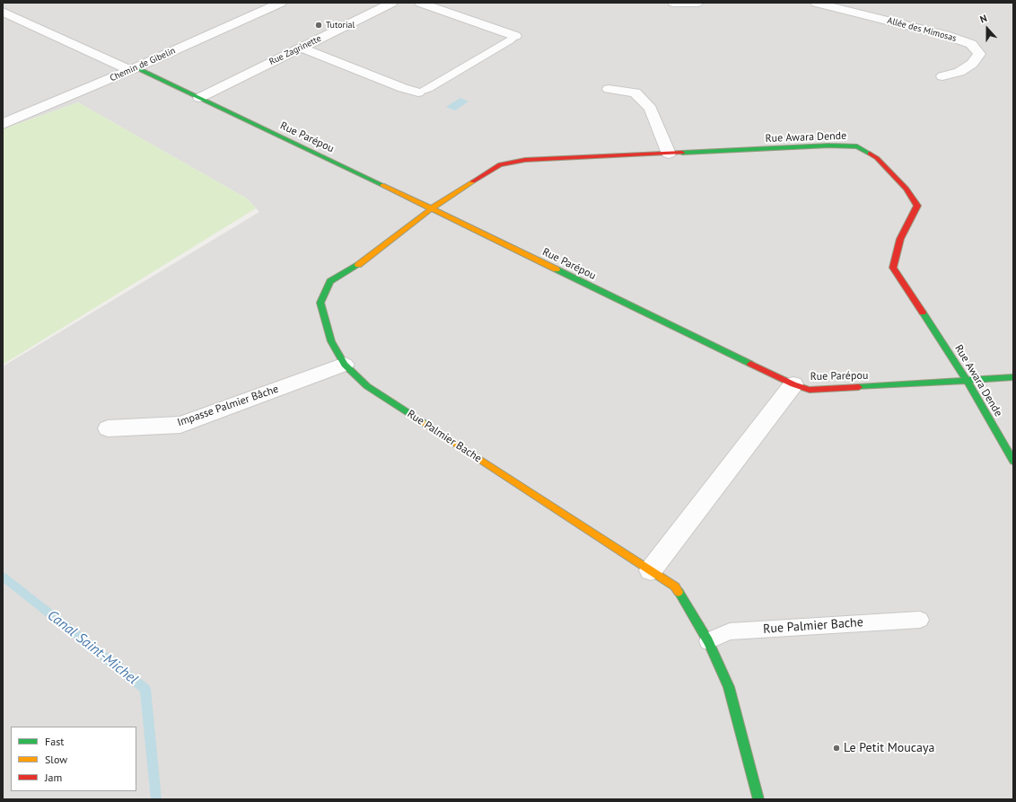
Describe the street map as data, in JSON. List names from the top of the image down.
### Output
{
  "streets": {
    "street": [
      "Allée des Mimosas",
      "Rue Zagrinette",
      "Chemin de Gibelin",
      "Rue Parépou",
      "Rue Awara Dende",
      "Impasse Palmier Bâche",
      "Rue Palmier Bache"
    ]
  },
  "crossings": [
    ["Rue Zagrinette", "Rue Parépou"],
    ["Chemin de Gibelin", "Rue Parépou"],
    ["Rue Parépou", "Rue Awara Dende"],
    ["Rue Parépou", "Rue Palmier Bache"],
    ["Rue Awara Dende", "Rue Palmier Bache"],
    ["Impasse Palmier Bâche", "Rue Palmier Bache"]
  ],
  "water": ["Canal Saint-Michel"],
  "places": ["Tutorial", "Le Petit Moucaya"],
  "legend": ["Fast", "Slow", "Jam"],
  "north": "top"
}
